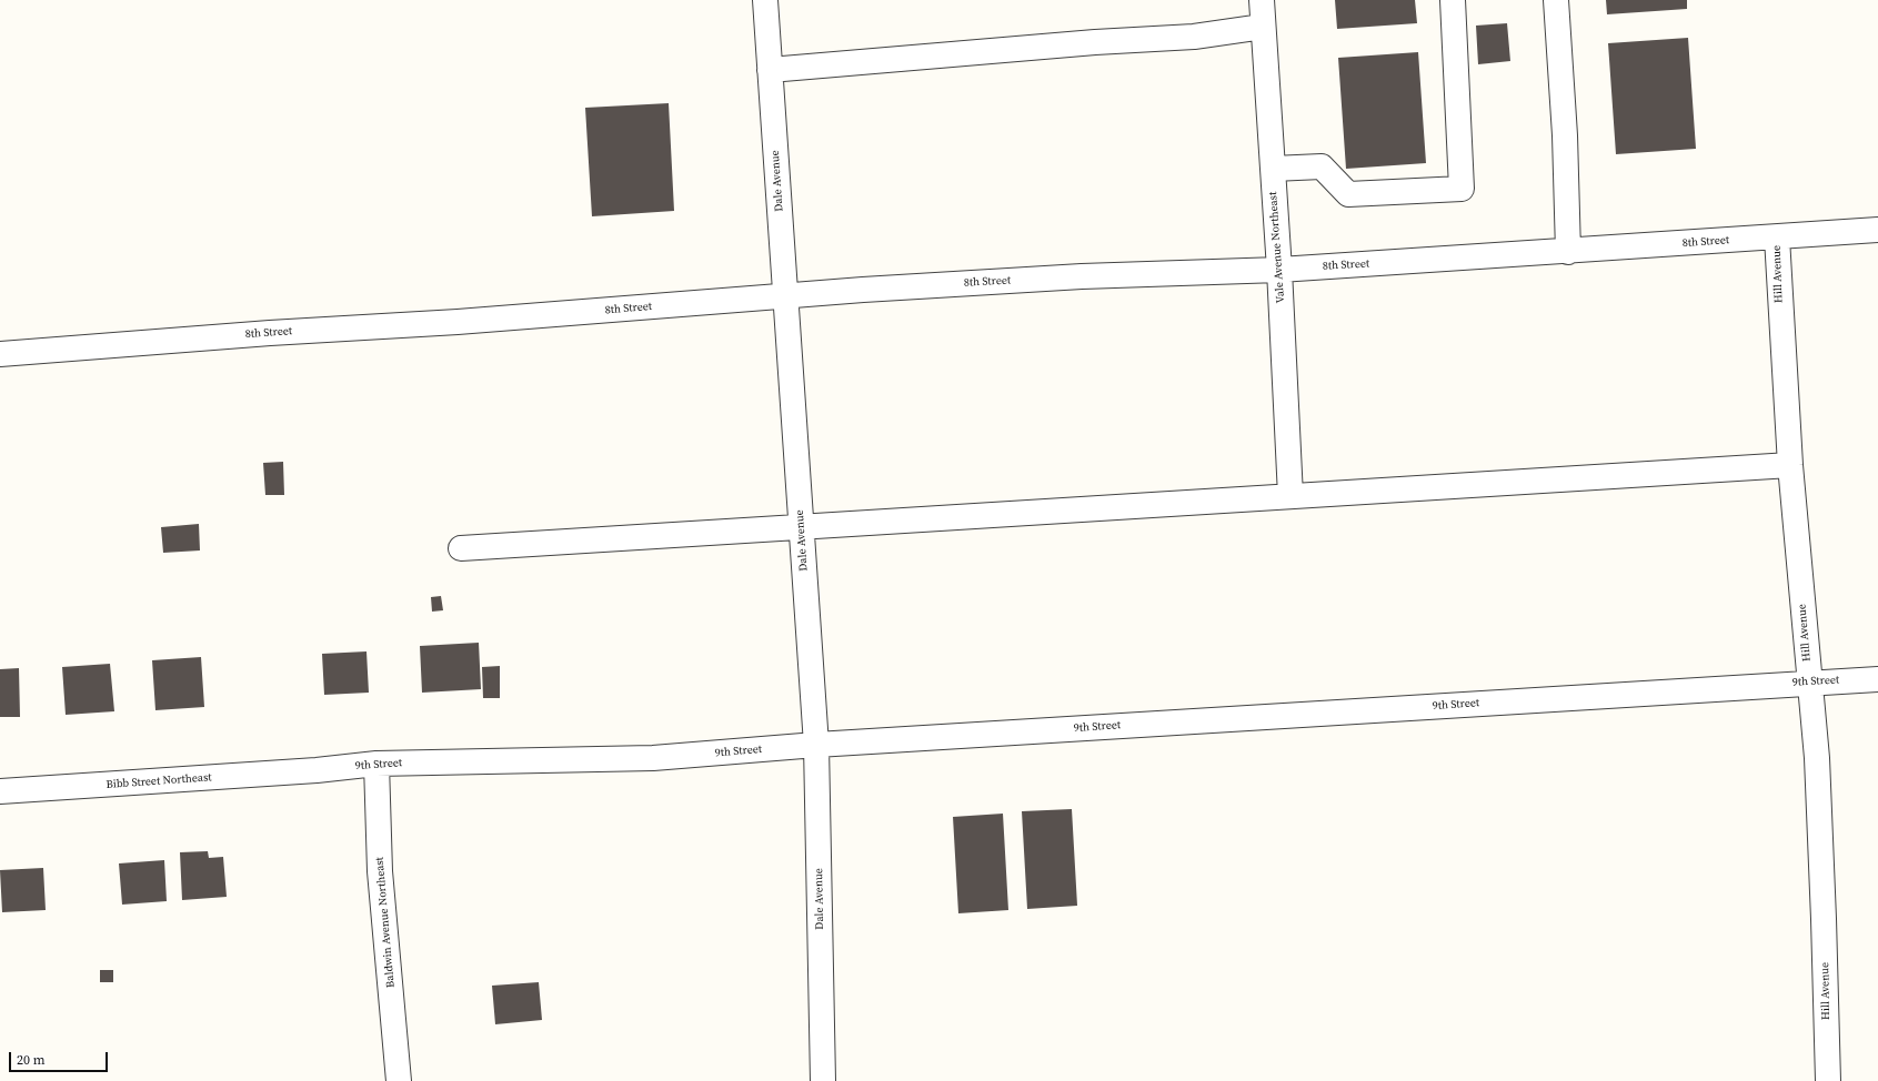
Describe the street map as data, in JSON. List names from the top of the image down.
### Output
{
  "streets": {
    "street": [
      "Dale Avenue",
      "8th Street",
      "Vale Avenue Northeast",
      "Hill Avenue",
      "9th Street",
      "Bibb Street Northeast",
      "Baldwin Avenue Northeast"
    ]
  },
  "crossings": [
    ["Dale Avenue", "8th Street"],
    ["Dale Avenue", "9th Street"],
    ["8th Street", "Vale Avenue Northeast"],
    ["8th Street", "Hill Avenue"],
    ["Hill Avenue", "9th Street"],
    ["9th Street", "Bibb Street Northeast"],
    ["9th Street", "Baldwin Avenue Northeast"]
  ],
  "scale_bar": "20 m"
}
